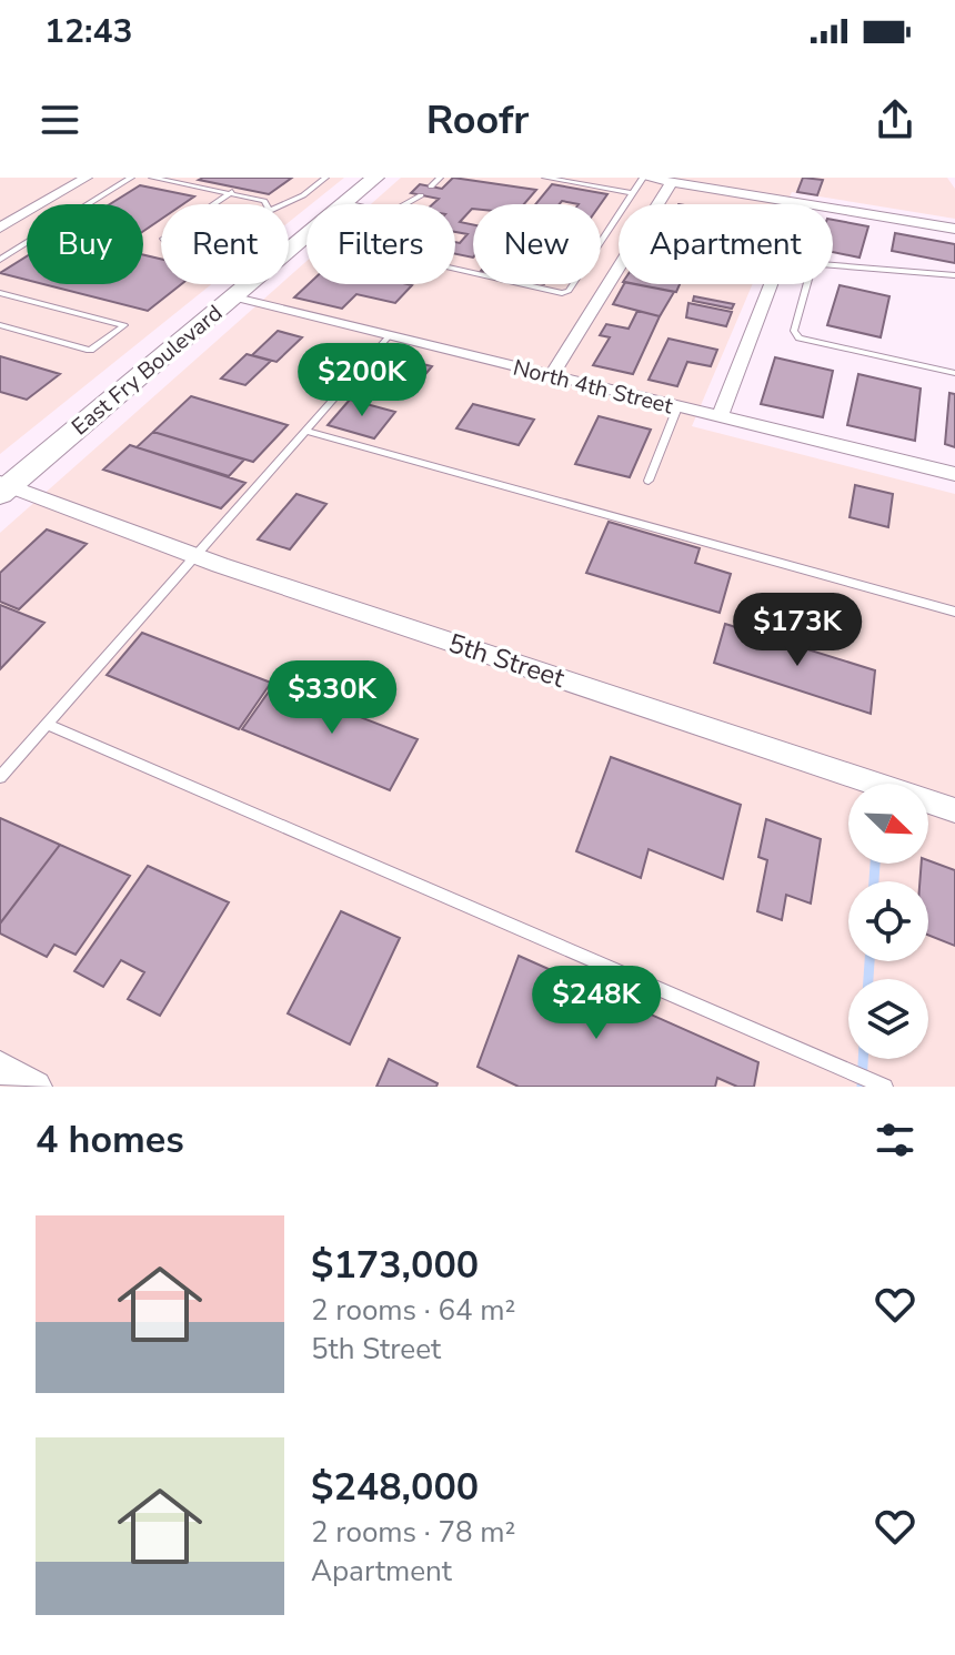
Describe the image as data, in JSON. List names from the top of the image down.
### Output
{
  "streets": {
    "main road": ["East Fry Boulevard"],
    "street": ["North 4th Street", "5th Street"]
  },
  "crossings": [
    ["East Fry Boulevard", "North 4th Street"],
    ["East Fry Boulevard", "5th Street"]
  ],
  "north": "bottom right",
  "page": {
    "status": "12:43",
    "header": "Roofr",
    "chip": [
      "Buy",
      "Rent",
      "Filters",
      "New",
      "Apartment"
    ],
    "price": [
      "$200K",
      "$173K",
      "$330K",
      "$248K"
    ],
    "heading": "4 homes",
    "list": [
      {
        "name": "$173,000",
        "note": "2 rooms · 64 m² · 5th Street"
      },
      {
        "name": "$248,000",
        "note": "2 rooms · 78 m² · Apartment"
      }
    ]
  }
}
